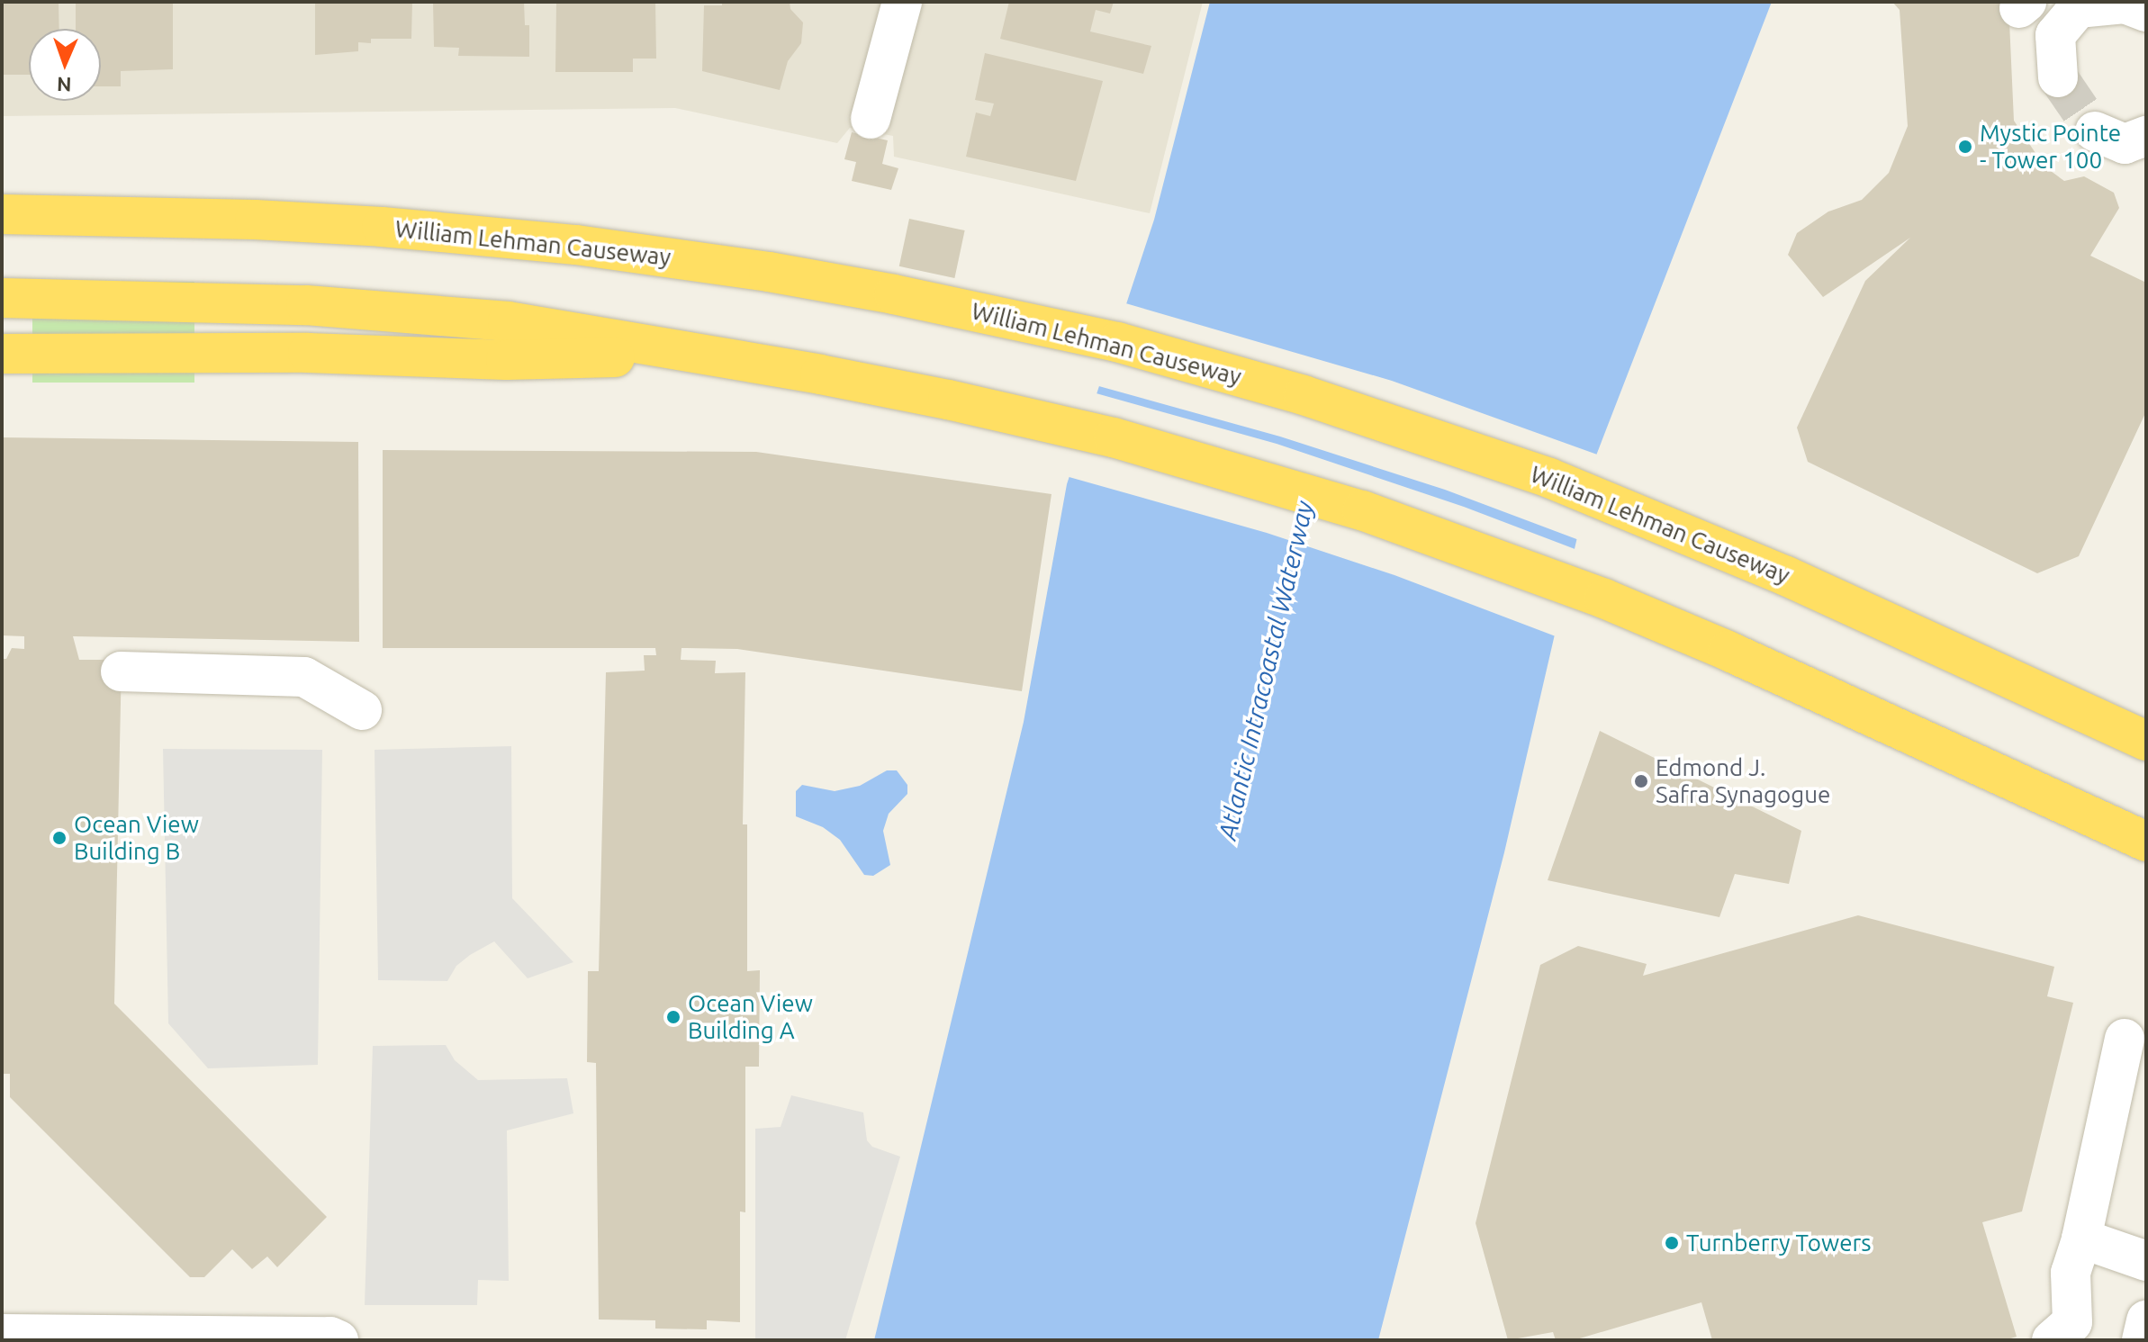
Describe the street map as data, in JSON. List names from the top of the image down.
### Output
{
  "streets": {
    "highway": ["William Lehman Causeway"]
  },
  "water": ["Atlantic Intracoastal Waterway"],
  "places": [
    "Mystic Pointe - Tower 100",
    "Edmond J. Safra Synagogue",
    "Ocean View Building B",
    "Ocean View Building A",
    "Turnberry Towers"
  ],
  "north": "bottom"
}
